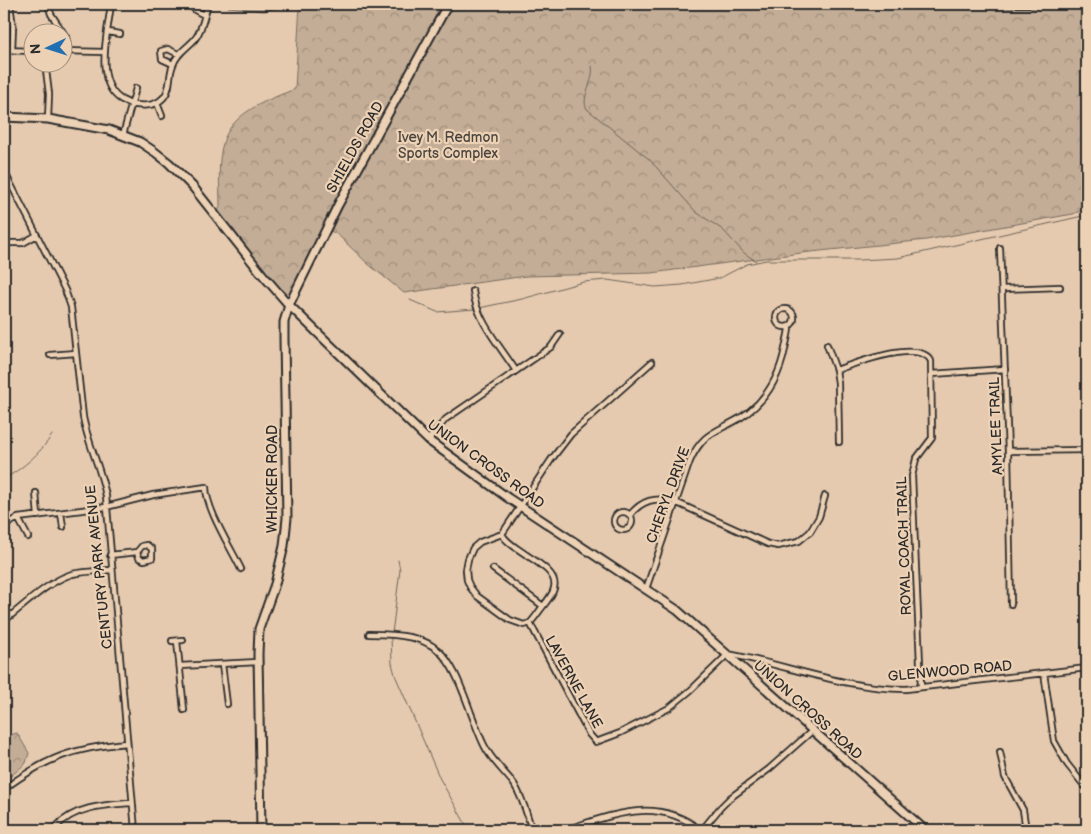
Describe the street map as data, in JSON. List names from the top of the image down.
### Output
{
  "streets": {
    "main road": ["SHIELDS ROAD", "UNION CROSS ROAD", "WHICKER ROAD"],
    "street": [
      "AMYLEE TRAIL",
      "CHERYL DRIVE",
      "ROYAL COACH TRAIL",
      "CENTURY PARK AVENUE",
      "GLENWOOD ROAD",
      "LAVERNE LANE"
    ]
  },
  "crossings": [
    ["SHIELDS ROAD", "UNION CROSS ROAD"],
    ["SHIELDS ROAD", "WHICKER ROAD"],
    ["UNION CROSS ROAD", "WHICKER ROAD"],
    ["UNION CROSS ROAD", "CHERYL DRIVE"],
    ["UNION CROSS ROAD", "GLENWOOD ROAD"],
    ["UNION CROSS ROAD", "LAVERNE LANE"],
    ["ROYAL COACH TRAIL", "GLENWOOD ROAD"],
    ["GLENWOOD ROAD", "LAVERNE LANE"]
  ],
  "parks": ["Ivey M. Redmon Sports Complex"],
  "north": "left"
}
